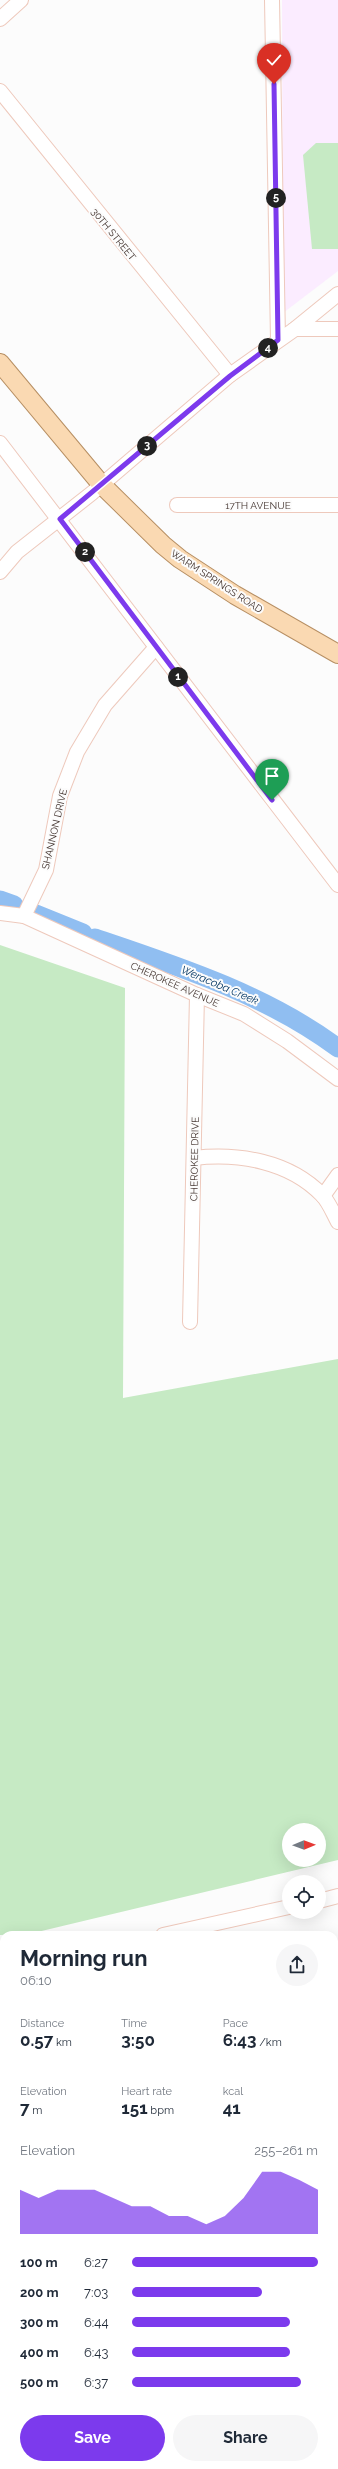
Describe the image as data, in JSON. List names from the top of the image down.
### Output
{
  "streets": {
    "main road": ["WARM SPRINGS ROAD"],
    "street": [
      "30TH STREET",
      "17TH AVENUE",
      "SHANNON DRIVE",
      "CHEROKEE AVENUE",
      "CHEROKEE DRIVE"
    ]
  },
  "crossings": [
    ["SHANNON DRIVE", "CHEROKEE AVENUE"],
    ["CHEROKEE AVENUE", "CHEROKEE DRIVE"]
  ],
  "water": ["Weracoba Creek"],
  "north": "right",
  "page": {
    "pins": [
      "5",
      "4",
      "3",
      "2",
      "1"
    ],
    "heading": ["Morning run", "06:10"],
    "stats": [
      ["Distance", "0.57 km"],
      ["Time", "3:50"],
      ["Pace", "6:43 /km"],
      ["Elevation", "7 m"],
      ["Heart rate", "151 bpm"],
      ["kcal", "41"]
    ],
    "chart": ["Elevation", "255–261 m"],
    "list": [
      {
        "name": "100 m",
        "note": "6:27"
      },
      {
        "name": "200 m",
        "note": "7:03"
      },
      {
        "name": "300 m",
        "note": "6:44"
      },
      {
        "name": "400 m",
        "note": "6:43"
      },
      {
        "name": "500 m",
        "note": "6:37"
      }
    ],
    "buttons": ["Save", "Share"]
  }
}
